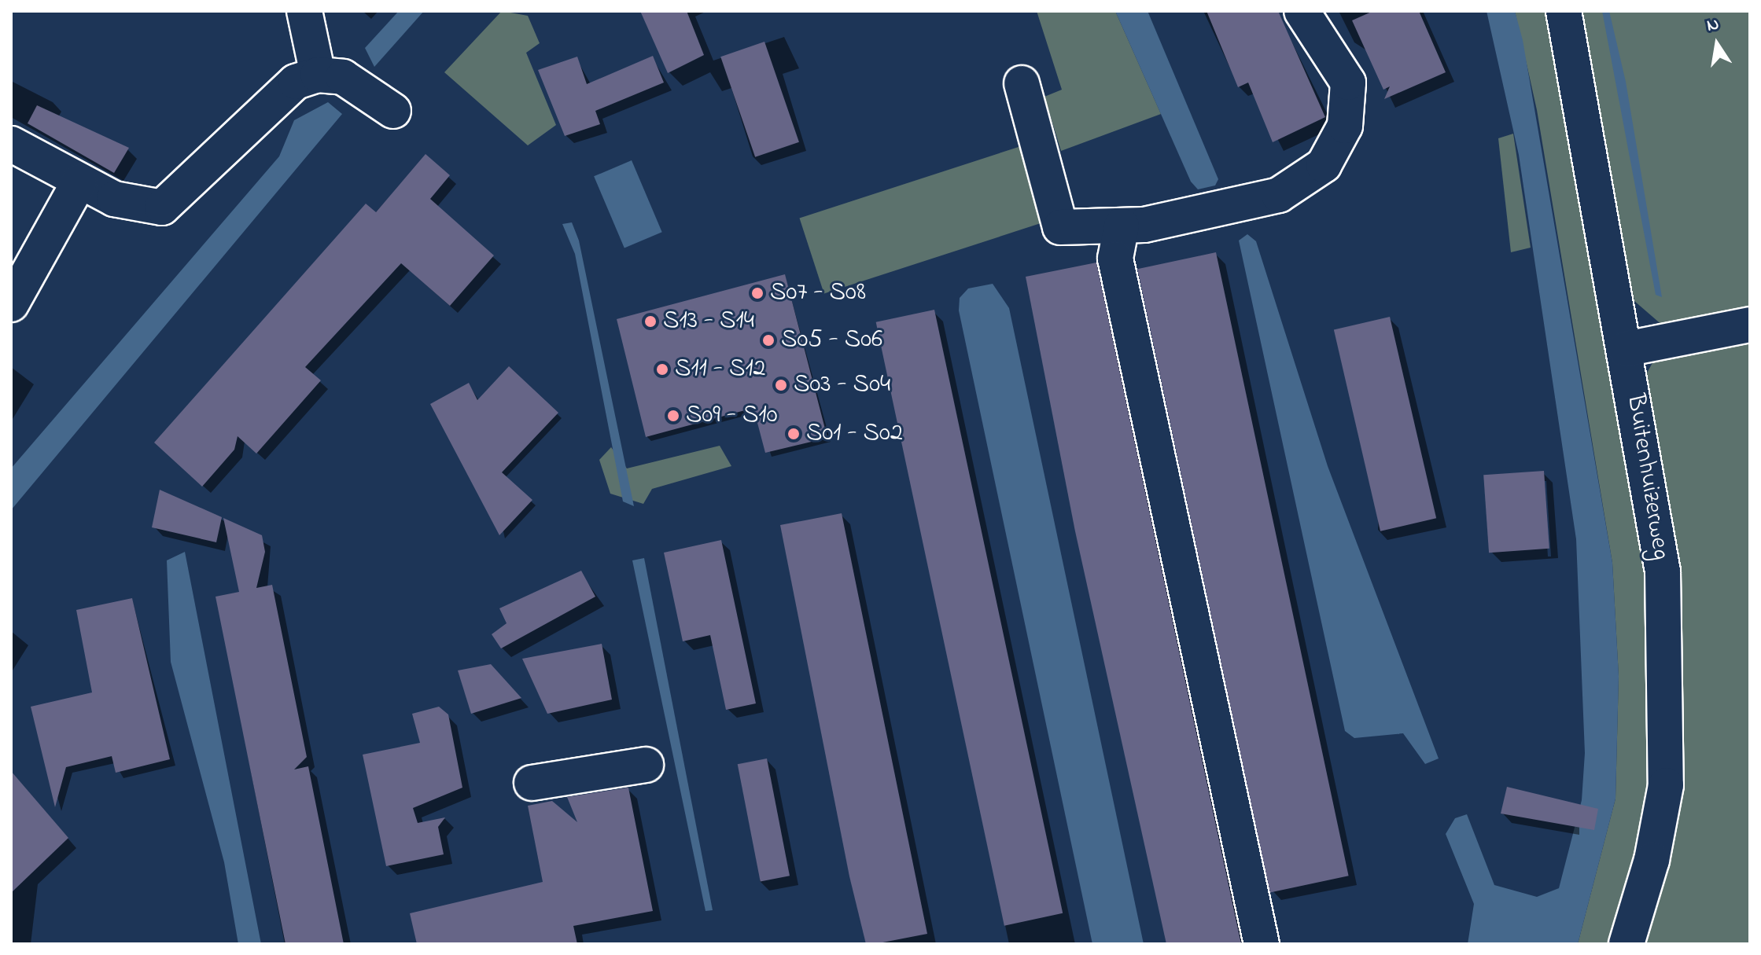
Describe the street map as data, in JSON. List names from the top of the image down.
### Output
{
  "streets": {
    "street": ["Buitenhuizerweg"]
  },
  "places": [
    "S07 - S08",
    "S13 - S14",
    "S05 - S06",
    "S11 - S12",
    "S03 - S04",
    "S09 - S10",
    "S01 - S02"
  ],
  "north": "top"
}
